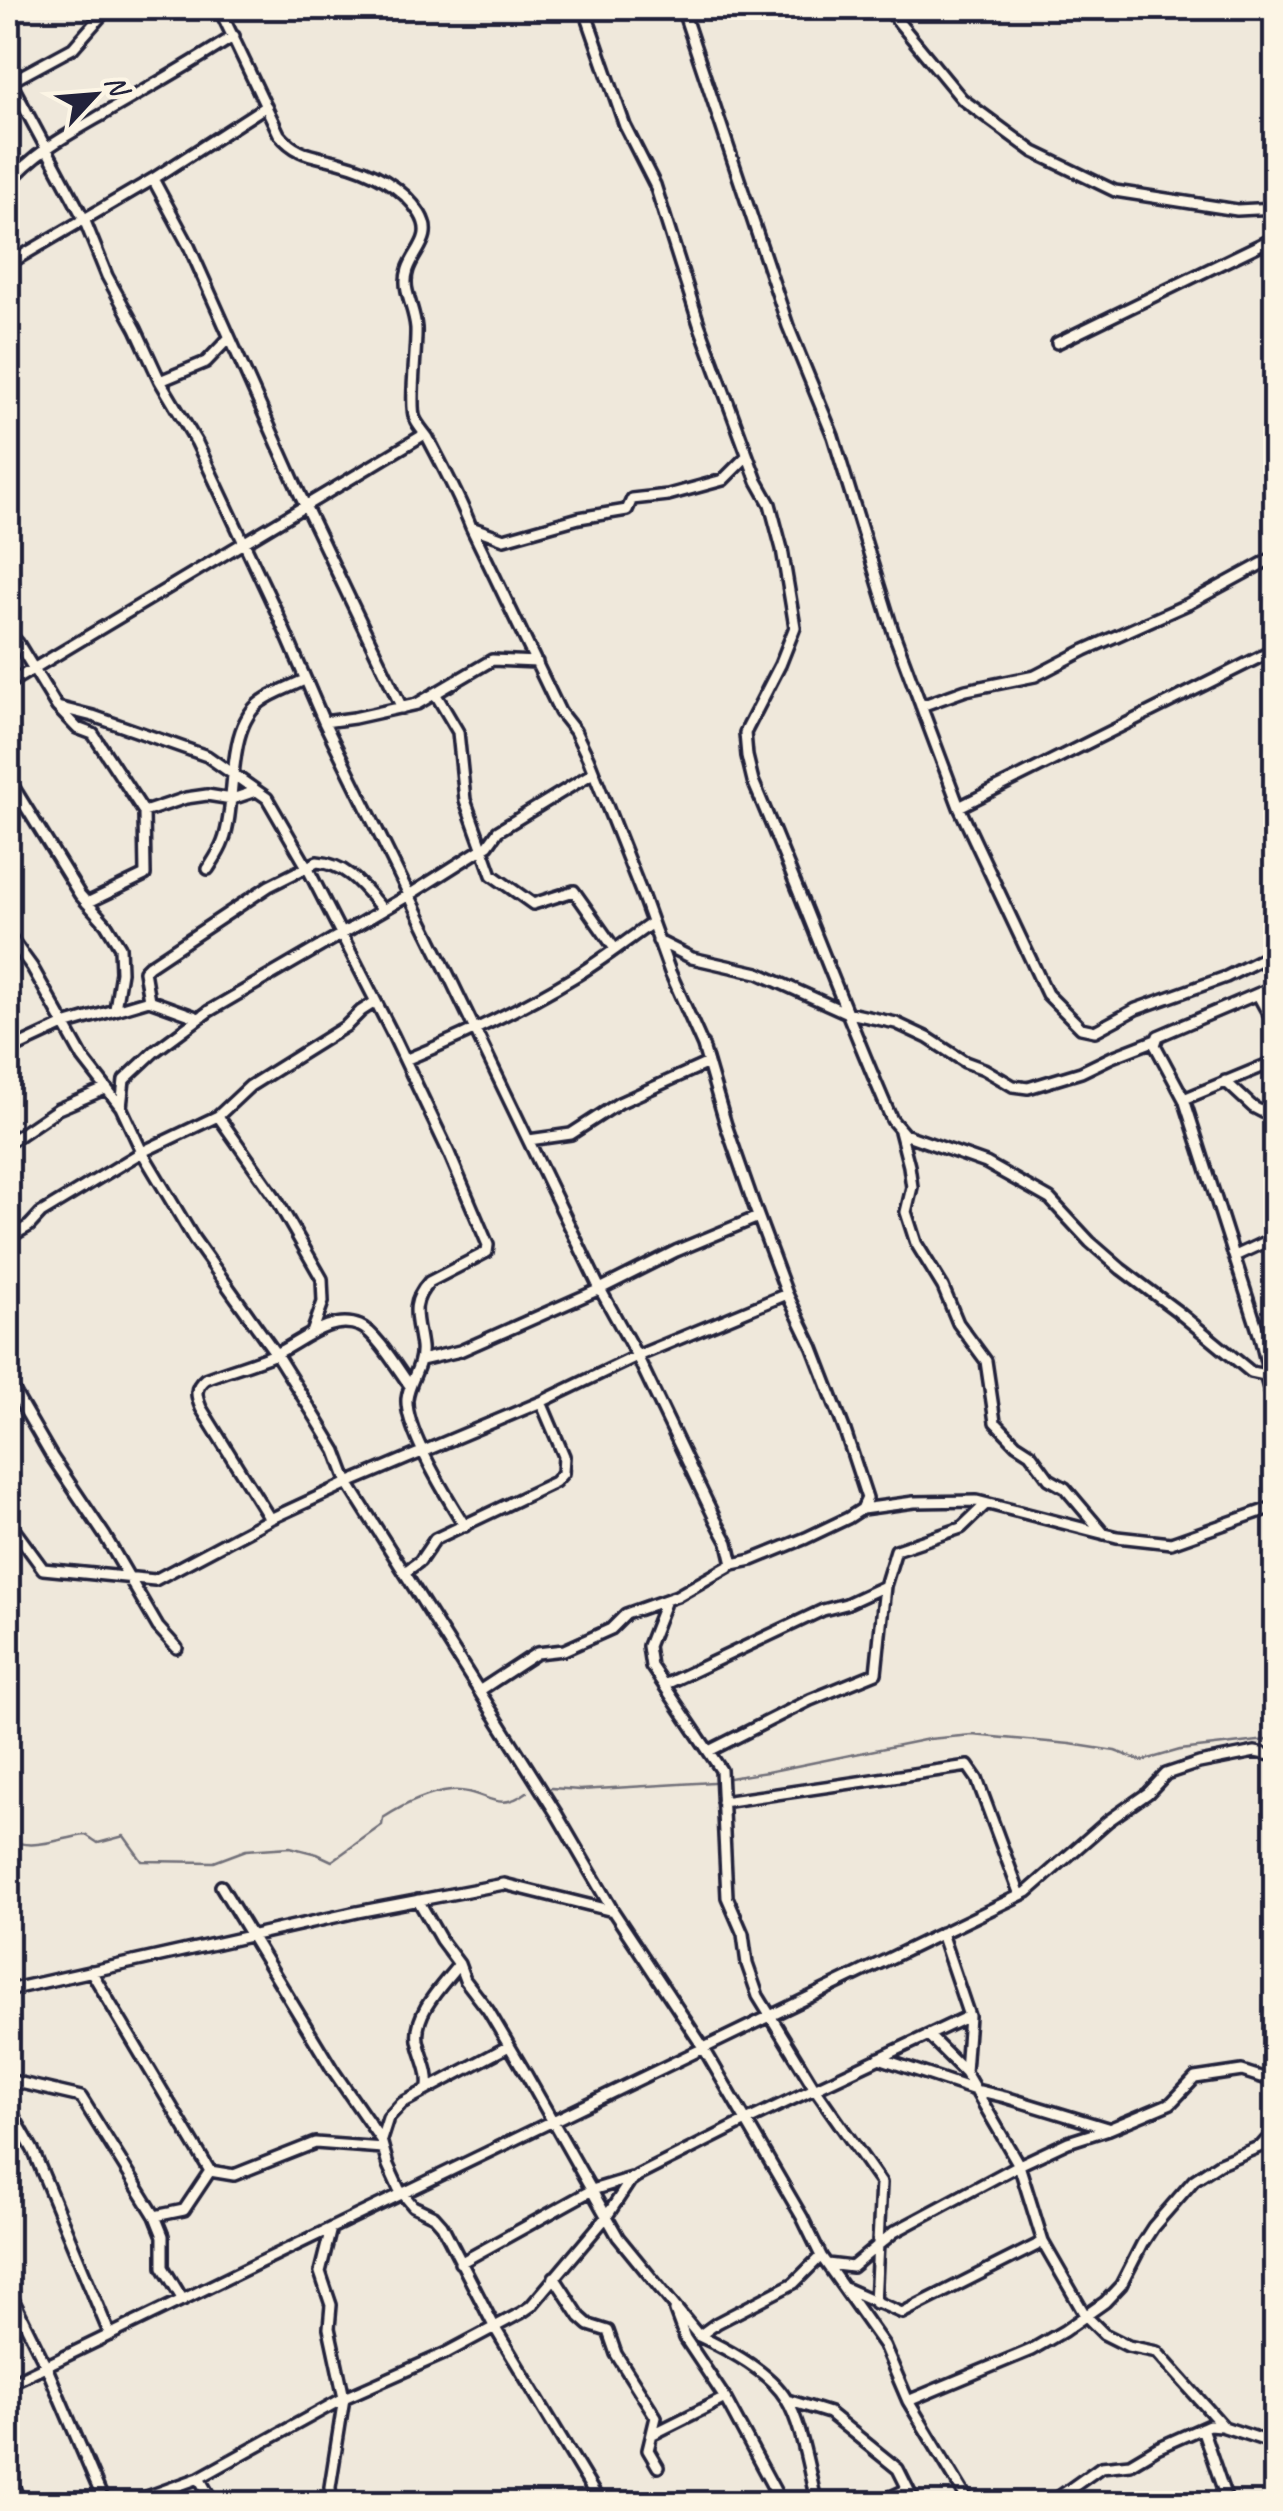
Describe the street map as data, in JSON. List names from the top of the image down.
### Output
{
  "north": "top right"
}
